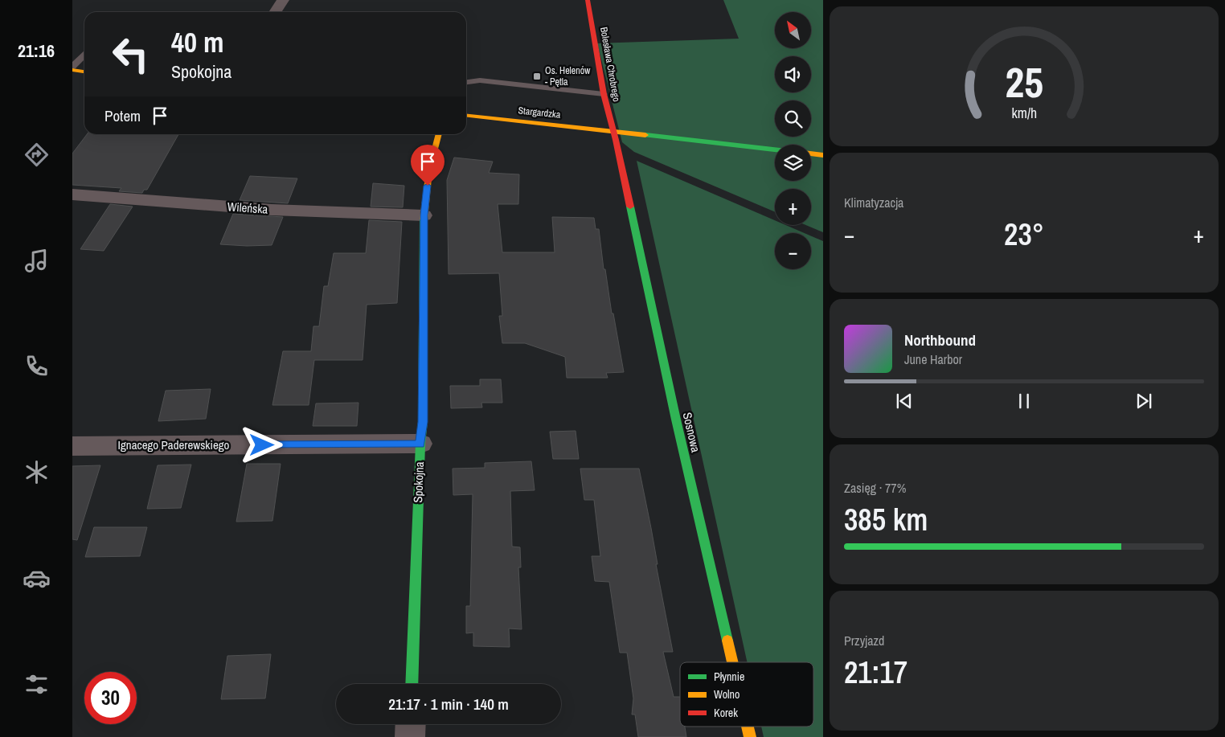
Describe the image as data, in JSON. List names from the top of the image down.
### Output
{
  "streets": {
    "street": [
      "Bolesława Chrobrego",
      "Stargardzka",
      "Wileńska",
      "Sosnowa",
      "Ignacego Paderewskiego",
      "Spokojna"
    ]
  },
  "crossings": [
    ["Bolesława Chrobrego", "Stargardzka"],
    ["Bolesława Chrobrego", "Sosnowa"],
    ["Stargardzka", "Sosnowa"],
    ["Wileńska", "Spokojna"],
    ["Ignacego Paderewskiego", "Spokojna"]
  ],
  "places": {
    "transit": ["Os. Helenów - Pętla"]
  },
  "legend": ["Płynnie", "Wolno", "Korek"],
  "north": "top left",
  "page": {
    "tabs": "21:16",
    "map_buttons": ["+", "−"],
    "turn": ["40 m", "Spokojna"],
    "then": "Potem",
    "tile": [
      "Klimatyzacja",
      ["Zasięg · 77%", "385 km"],
      ["Przyjazd", "21:17"]
    ],
    "heat": ["−", "23°", "+"],
    "song": ["Northbound", "June Harbor"],
    "limit": "30",
    "trip": "21:17 · 1 min · 140 m",
    "gauge": ["25", "km/h"]
  }
}
